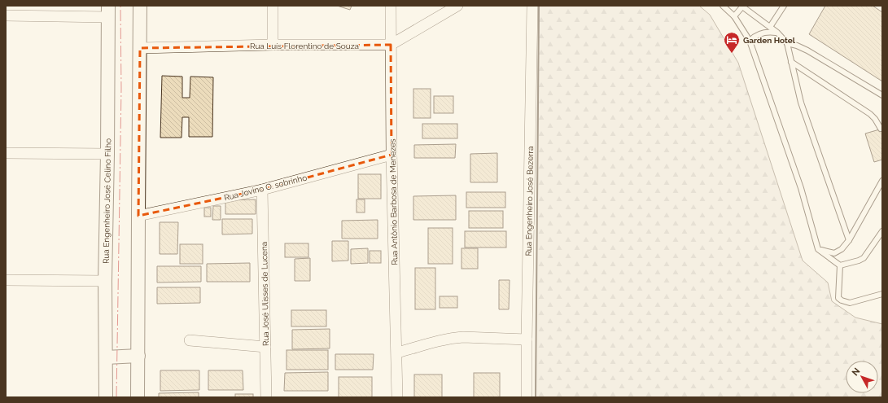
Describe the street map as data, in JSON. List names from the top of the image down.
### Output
{
  "streets": {
    "street": [
      "Rua Luís Florentino de Souza",
      "Rua Jovino O. sobrinho",
      "Rua Engenheiro José Celino Filho",
      "Rua Engenheiro José Bezerra",
      "Rua Antônio Barbosa de Menezes",
      "Rua José Ulisses de Lucena"
    ]
  },
  "crossings": [
    ["Rua Luís Florentino de Souza", "Rua Antônio Barbosa de Menezes"],
    ["Rua Jovino O. sobrinho", "Rua Antônio Barbosa de Menezes"],
    ["Rua Jovino O. sobrinho", "Rua José Ulisses de Lucena"]
  ],
  "places": {
    "hotel": ["Garden Hotel"]
  },
  "north": "top left"
}
